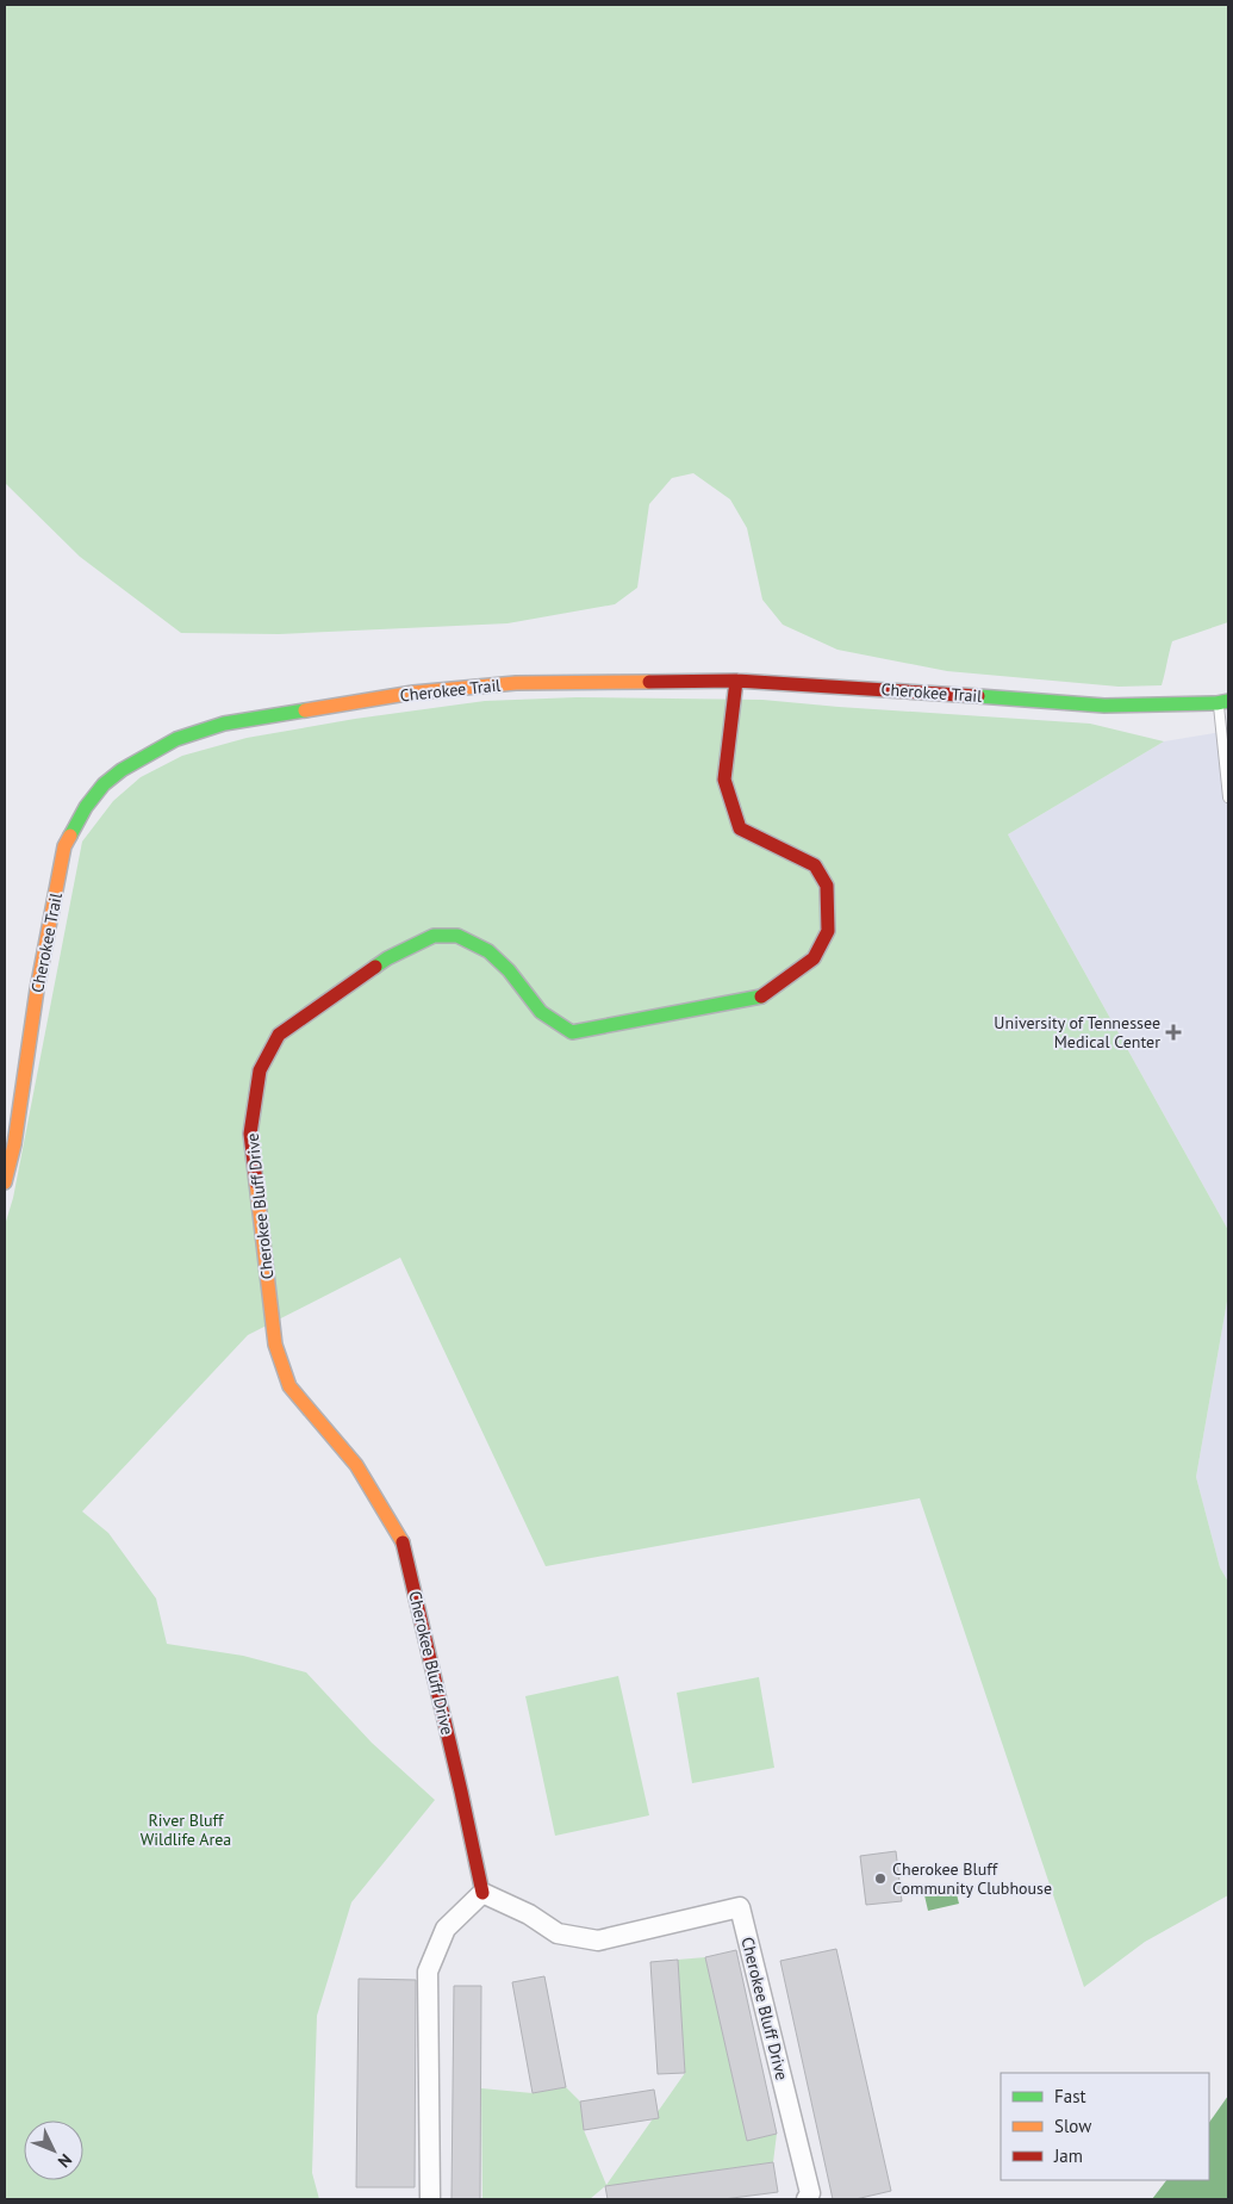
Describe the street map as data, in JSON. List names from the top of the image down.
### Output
{
  "streets": {
    "street": ["Cherokee Trail", "Cherokee Bluff Drive"]
  },
  "crossings": [
    ["Cherokee Trail", "Cherokee Bluff Drive"]
  ],
  "parks": ["River Bluff Wildlife Area"],
  "places": {
    "health": ["University of Tennessee Medical Center"],
    "other": ["Cherokee Bluff Community Clubhouse"]
  },
  "legend": ["Fast", "Slow", "Jam"],
  "north": "bottom right"
}
